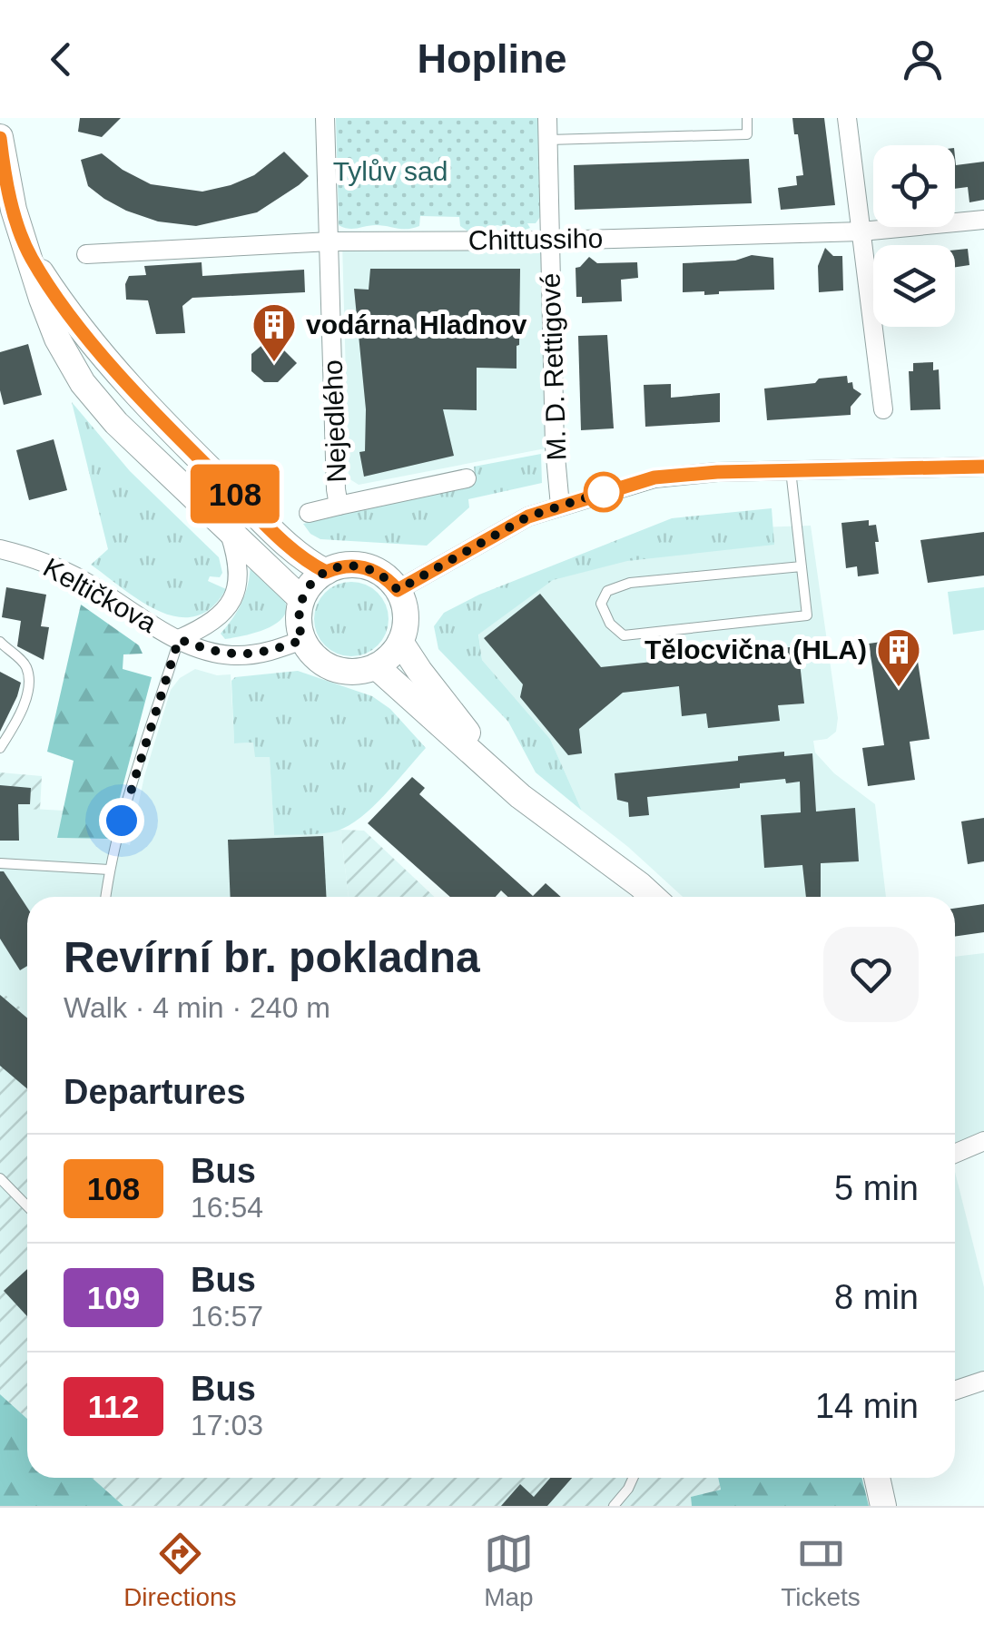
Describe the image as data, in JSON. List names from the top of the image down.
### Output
{
  "streets": {
    "street": [
      "Chittussiho",
      "M. D. Rettigové",
      "Nejedlého",
      "Keltičkova"
    ]
  },
  "crossings": [
    ["Chittussiho", "M. D. Rettigové"],
    ["Chittussiho", "Nejedlého"]
  ],
  "parks": ["Tylův sad"],
  "places": {
    "building": ["vodárna Hladnov", "Tělocvična (HLA)"]
  },
  "lines": ["bus line 108"],
  "page": {
    "header": "Hopline",
    "on_map": "108",
    "heading": [
      ["Revírní br. pokladna", "Walk · 4 min · 240 m"],
      "Departures"
    ],
    "list": [
      {
        "mark": "108",
        "name": "Bus",
        "note": "16:54",
        "value": "5 min"
      },
      {
        "mark": "109",
        "name": "Bus",
        "note": "16:57",
        "value": "8 min"
      },
      {
        "mark": "112",
        "name": "Bus",
        "note": "17:03",
        "value": "14 min"
      }
    ],
    "tabs": ["Directions", "Map", "Tickets"]
  }
}
